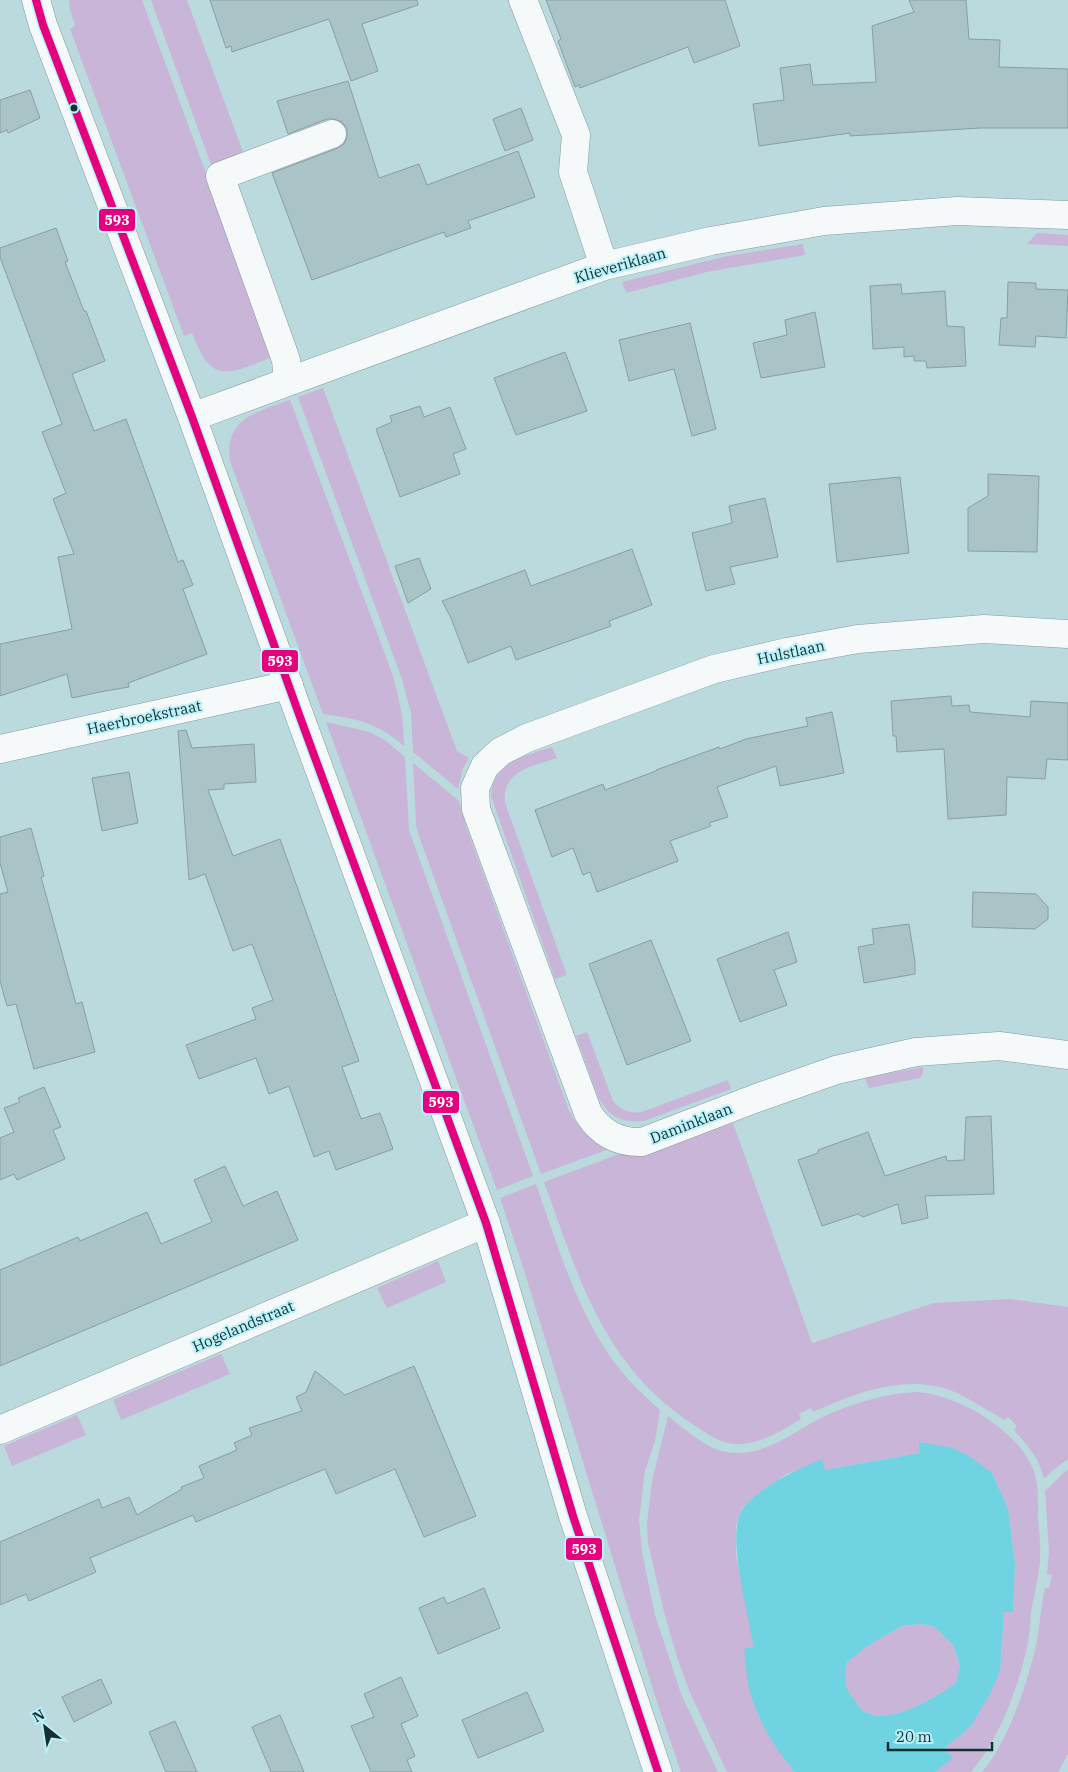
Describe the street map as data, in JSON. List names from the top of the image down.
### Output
{
  "streets": {
    "street": [
      "Klieveriklaan",
      "Hulstlaan",
      "Haerbroekstraat",
      "Daminklaan",
      "Hogelandstraat"
    ]
  },
  "crossings": [
    ["Hulstlaan", "Daminklaan"]
  ],
  "lines": ["transit line 593"],
  "scale_bar": "20 m",
  "north": "top left"
}
